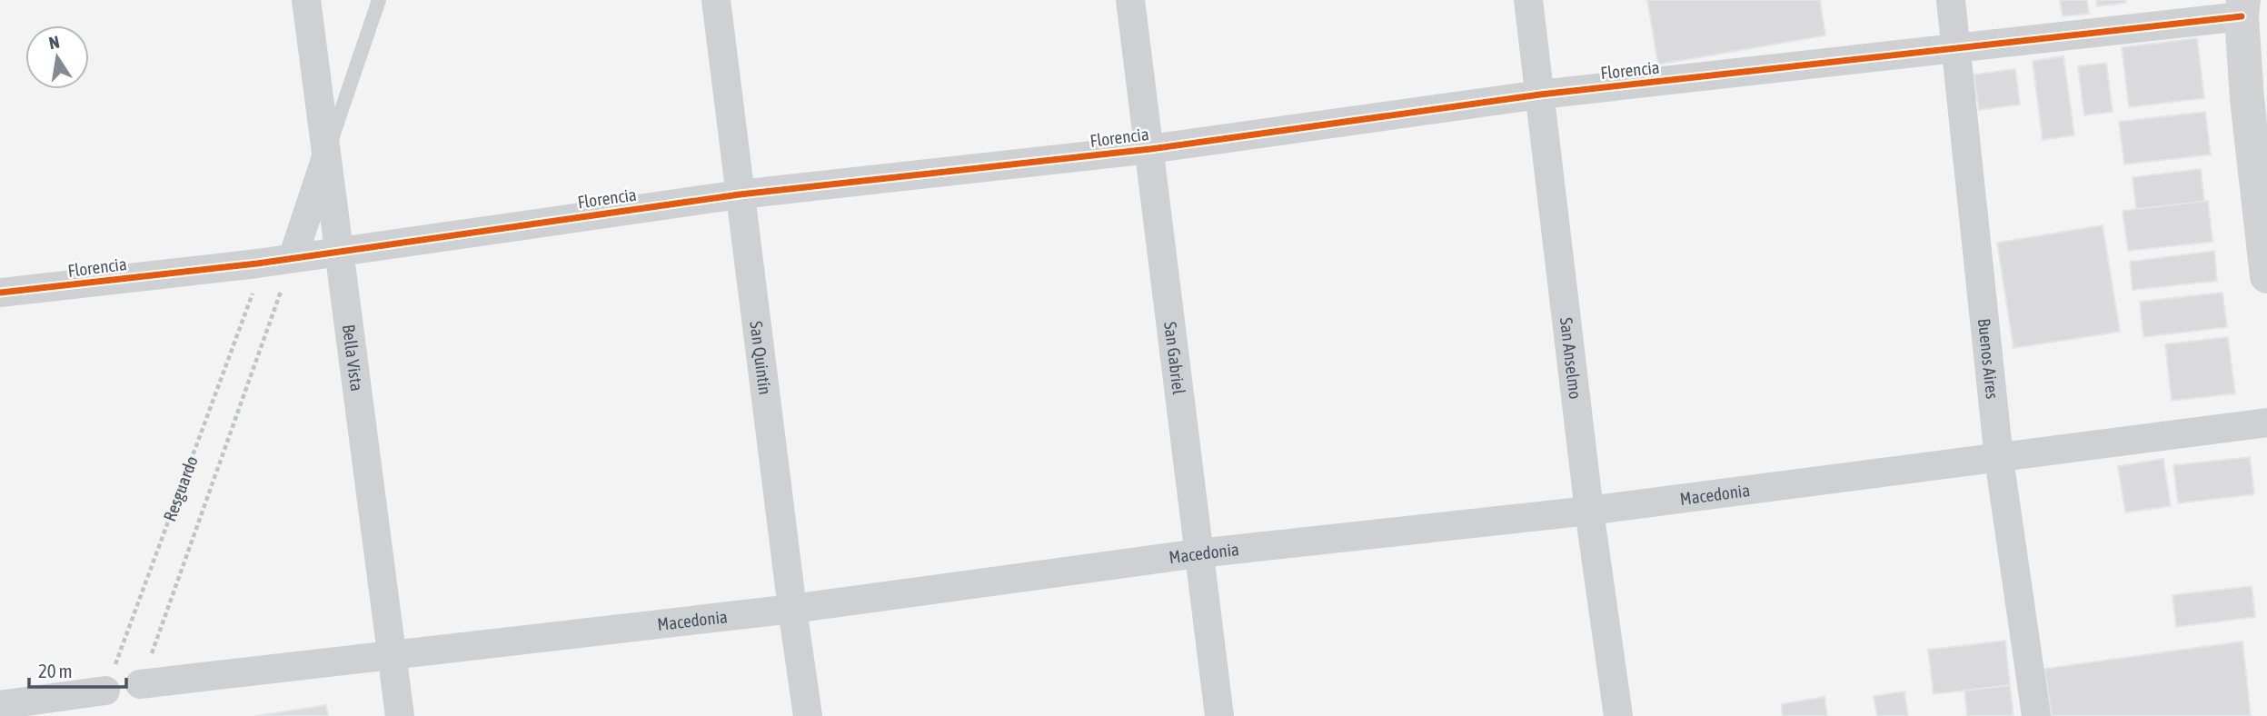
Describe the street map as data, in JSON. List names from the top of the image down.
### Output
{
  "streets": {
    "street": [
      "Florencia",
      "Bella Vista",
      "San Quintín",
      "San Gabriel",
      "San Anselmo",
      "Buenos Aires",
      "Macedonia"
    ],
    "path": ["Resguardo"]
  },
  "crossings": [
    ["Florencia", "Bella Vista"],
    ["Florencia", "San Quintín"],
    ["Florencia", "San Gabriel"],
    ["Florencia", "San Anselmo"],
    ["Florencia", "Buenos Aires"],
    ["Florencia", "Resguardo"],
    ["Bella Vista", "Macedonia"],
    ["San Quintín", "Macedonia"],
    ["San Gabriel", "Macedonia"],
    ["San Anselmo", "Macedonia"],
    ["Buenos Aires", "Macedonia"]
  ],
  "scale_bar": "20 m",
  "north": "top"
}
